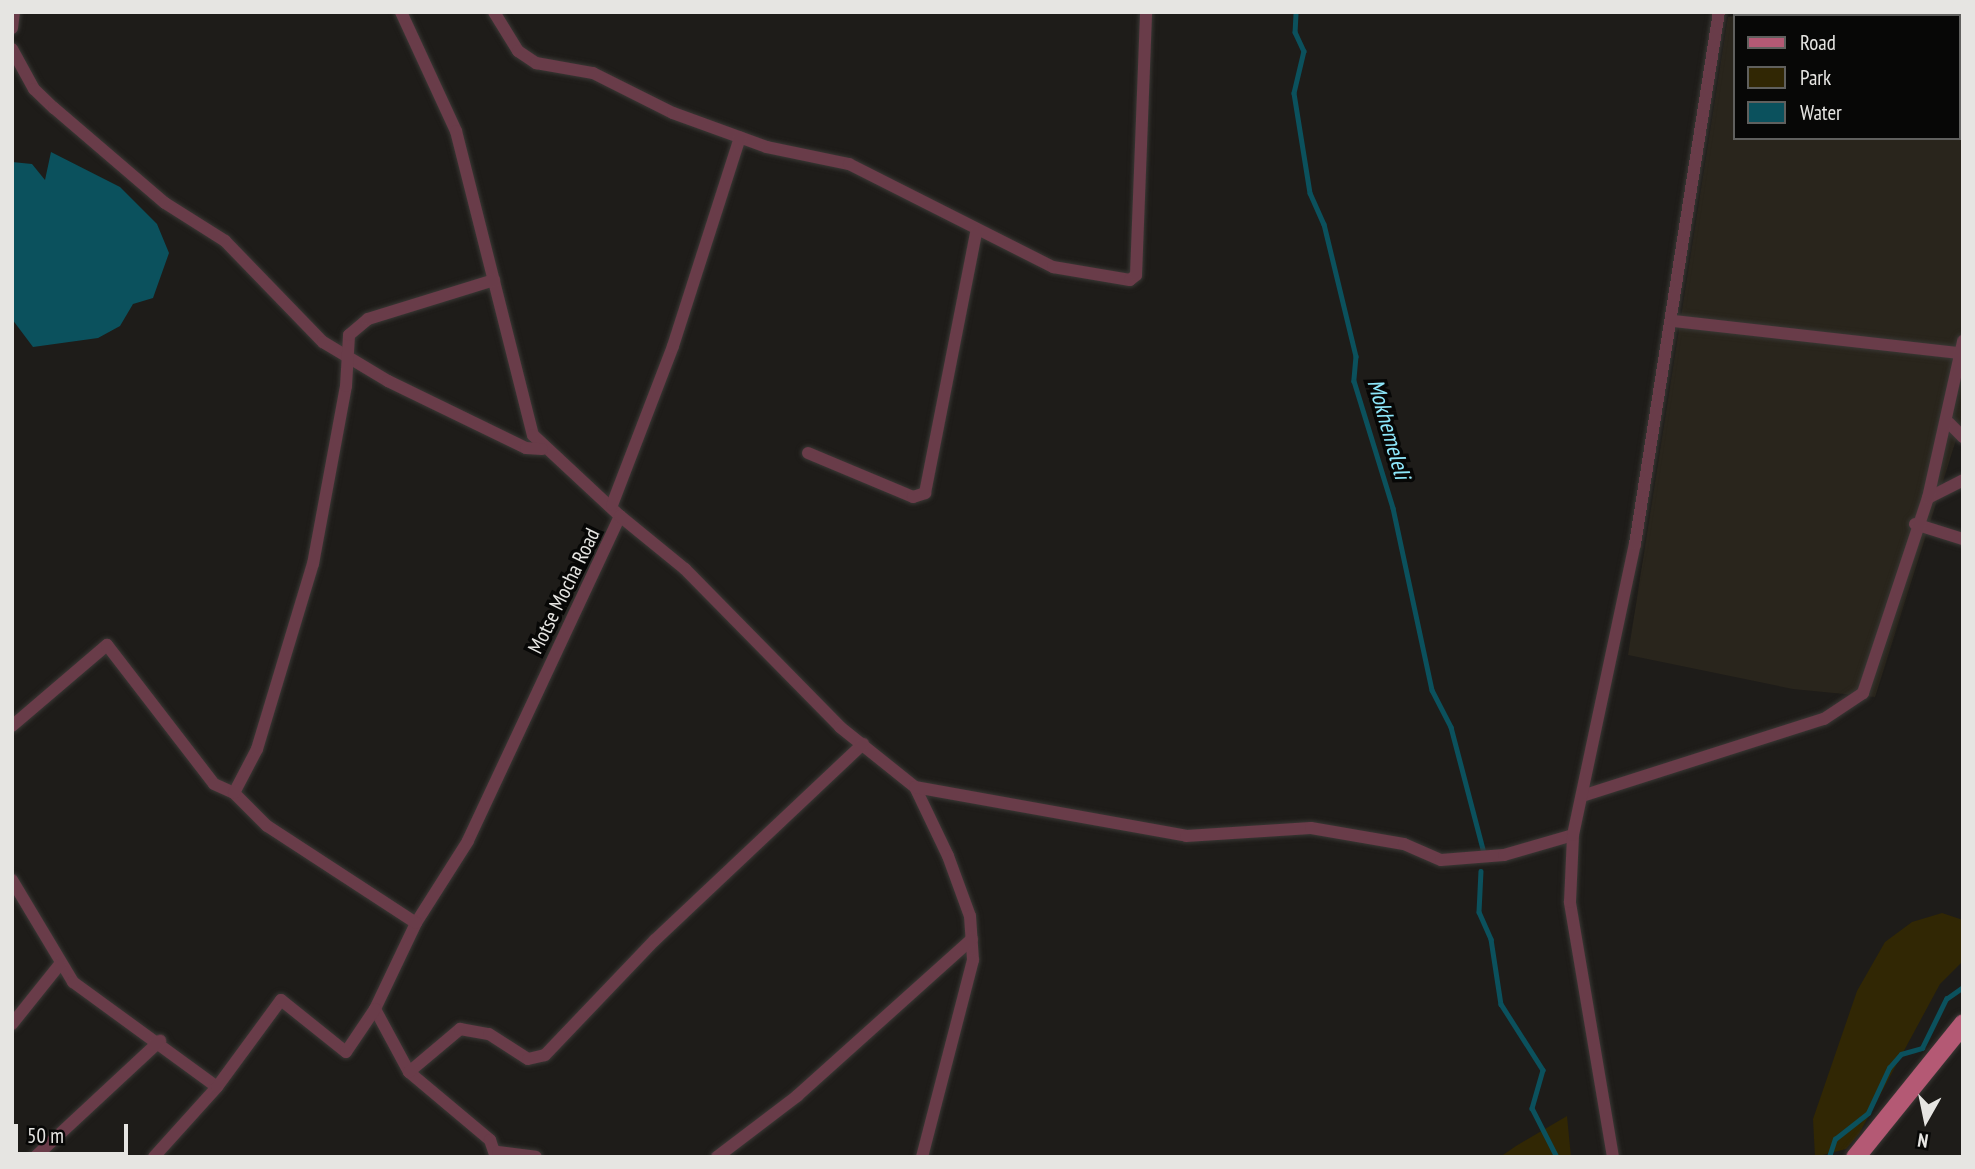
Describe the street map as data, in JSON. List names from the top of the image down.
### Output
{
  "streets": {
    "street": ["Motse Mocha Road"]
  },
  "water": ["Mokhemeleli"],
  "legend": ["Road", "Park", "Water"],
  "scale_bar": "50 m",
  "north": "bottom"
}
